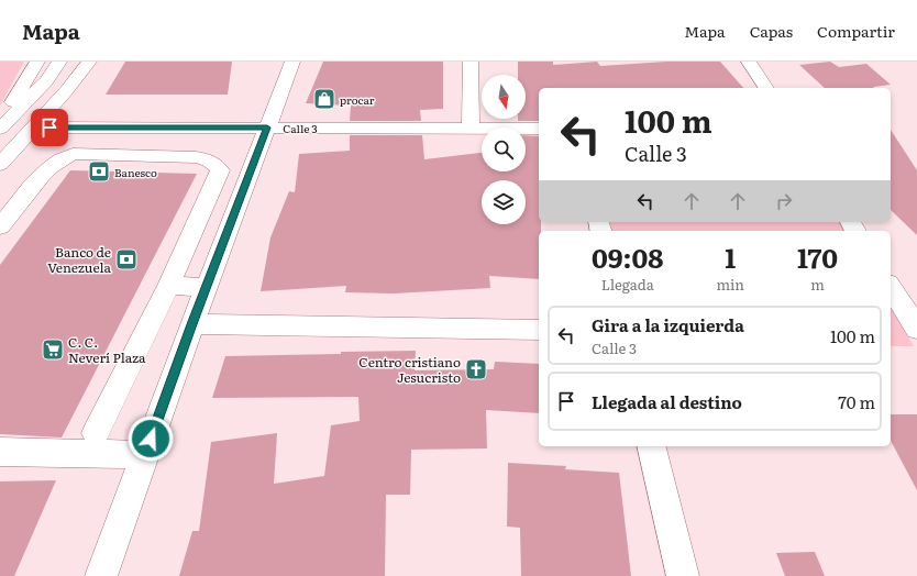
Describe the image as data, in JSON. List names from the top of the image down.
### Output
{
  "streets": {
    "street": ["Calle 3"]
  },
  "places": {
    "shop": ["procar"],
    "bank": ["Banesco", "Banco de Venezuela"],
    "supermarket": ["C. C. Neverí Plaza"],
    "church": ["Centro cristiano Jesucristo"]
  },
  "north": "bottom",
  "page": {
    "header": "Mapa",
    "nav": ["Mapa", "Capas", "Compartir"],
    "turn": ["100 m", "Calle 3"],
    "eta": [
      "09:08",
      "Llegada",
      "1",
      "min",
      "170",
      "m"
    ],
    "list": [
      {
        "name": "Gira a la izquierda",
        "note": "Calle 3",
        "value": "100 m"
      },
      {
        "name": "Llegada al destino",
        "value": "70 m"
      }
    ]
  }
}
